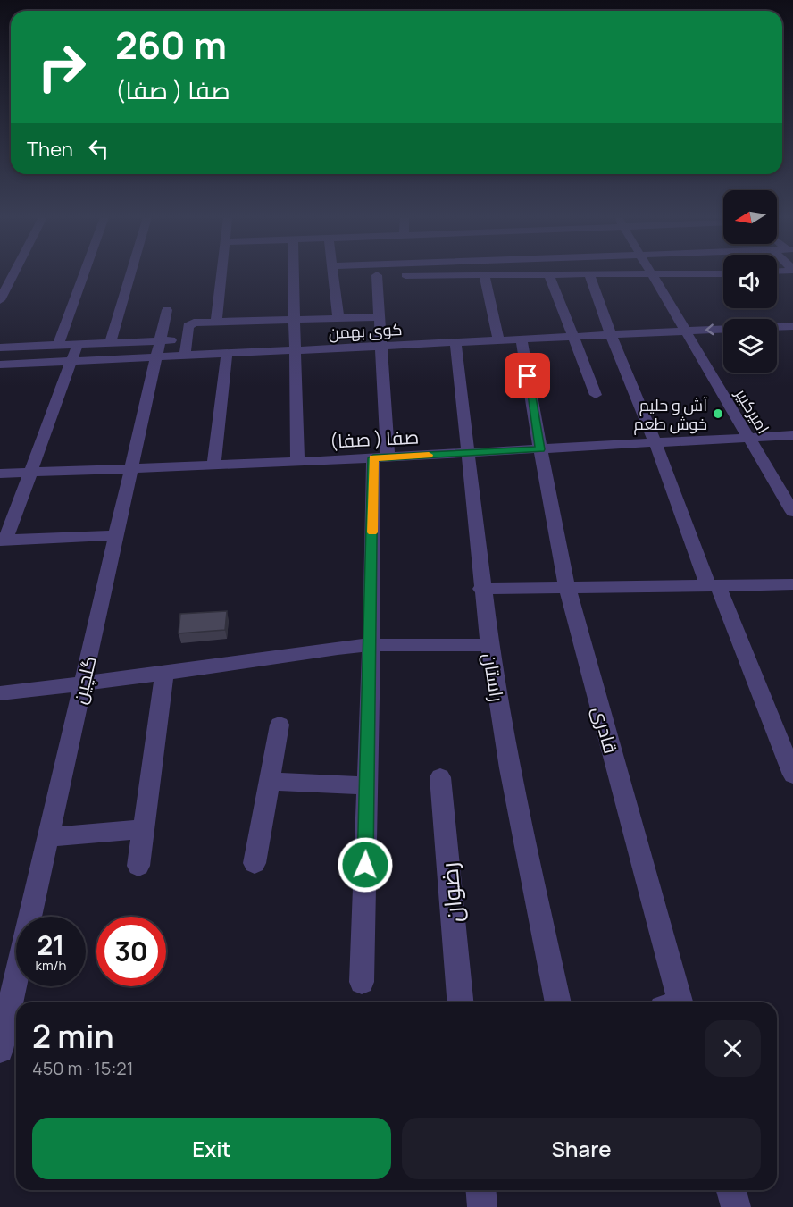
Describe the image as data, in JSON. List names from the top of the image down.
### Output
{
  "streets": {
    "street": [
      "کوی بهمن",
      "امیرکبیر",
      "صفا ( صفا)",
      "راستان",
      "گلچین",
      "قادری",
      "رضوان"
    ]
  },
  "crossings": [
    ["کوی بهمن", "امیرکبیر"],
    ["کوی بهمن", "راستان"],
    ["کوی بهمن", "گلچین"],
    ["کوی بهمن", "قادری"],
    ["امیرکبیر", "صفا ( صفا)"],
    ["صفا ( صفا)", "راستان"],
    ["صفا ( صفا)", "گلچین"],
    ["صفا ( صفا)", "قادری"]
  ],
  "places": ["آش و حلیم خوش طعم"],
  "north": "left",
  "page": {
    "turn": ["260 m", "صفا ( صفا)"],
    "then": "Then",
    "speed": "21 km/h",
    "limit": "30",
    "heading": ["2 min", "450 m · 15:21"],
    "buttons": ["Exit", "Share"]
  }
}
